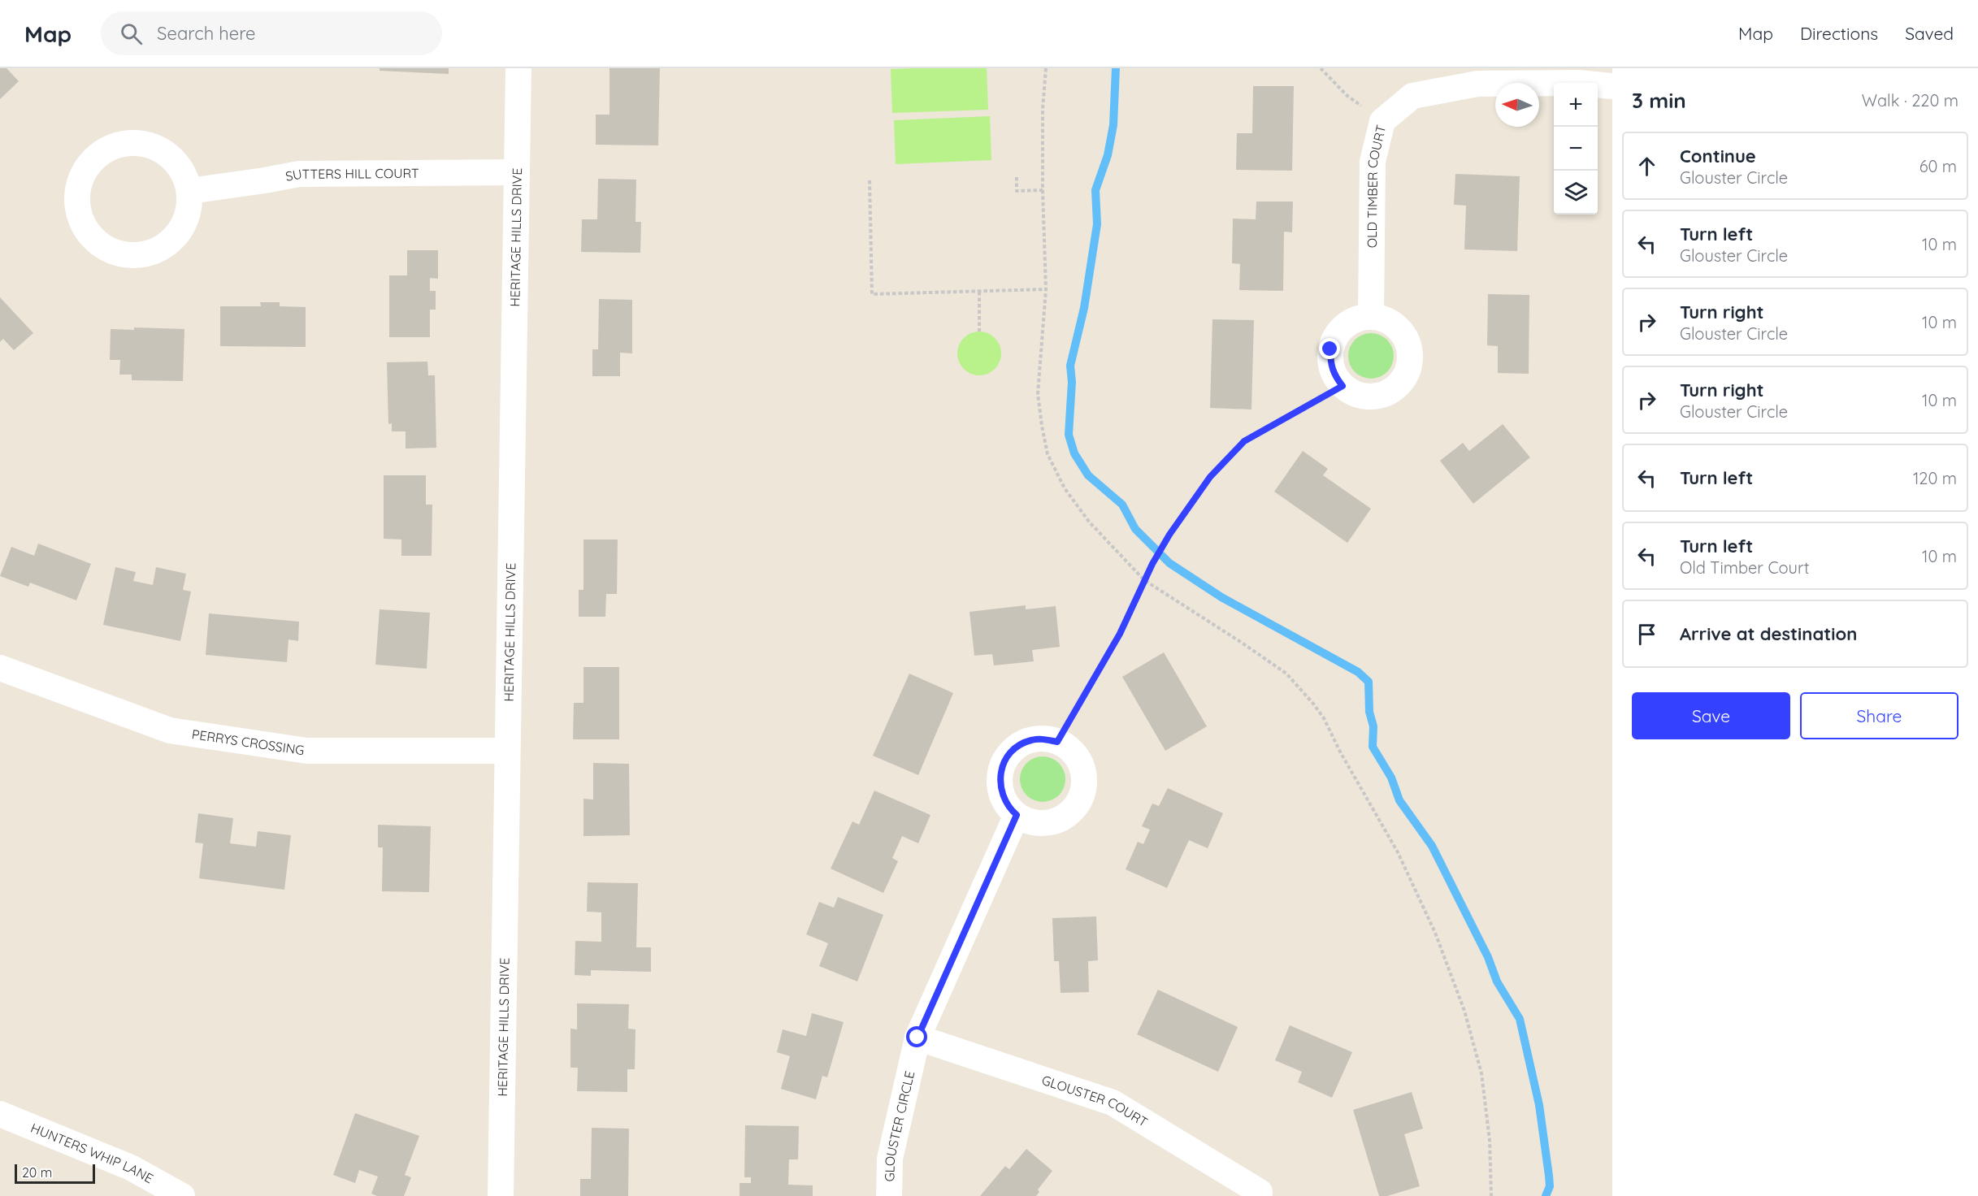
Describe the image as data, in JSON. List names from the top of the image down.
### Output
{
  "streets": {
    "street": [
      "SUTTERS HILL COURT",
      "OLD TIMBER COURT",
      "HERITAGE HILLS DRIVE",
      "PERRYS CROSSING",
      "GLOUSTER COURT",
      "GLOUSTER CIRCLE",
      "HUNTERS WHIP LANE"
    ]
  },
  "crossings": [
    ["SUTTERS HILL COURT", "HERITAGE HILLS DRIVE"],
    ["HERITAGE HILLS DRIVE", "PERRYS CROSSING"],
    ["GLOUSTER COURT", "GLOUSTER CIRCLE"]
  ],
  "scale_bar": "20 m",
  "north": "left",
  "page": {
    "header": "Map",
    "search": "Search here",
    "nav": ["Map", "Directions", "Saved"],
    "heading": ["3 min", "Walk · 220 m"],
    "map_buttons": ["+", "−"],
    "list": [
      ["Continue", "Glouster Circle", "60 m"],
      ["Turn left", "Glouster Circle", "10 m"],
      ["Turn right", "Glouster Circle", "10 m"],
      ["Turn right", "Glouster Circle", "10 m"],
      ["Turn left", "120 m"],
      ["Turn left", "Old Timber Court", "10 m"],
      "Arrive at destination"
    ],
    "buttons": ["Save", "Share"],
    "scale": "20 m"
  }
}
